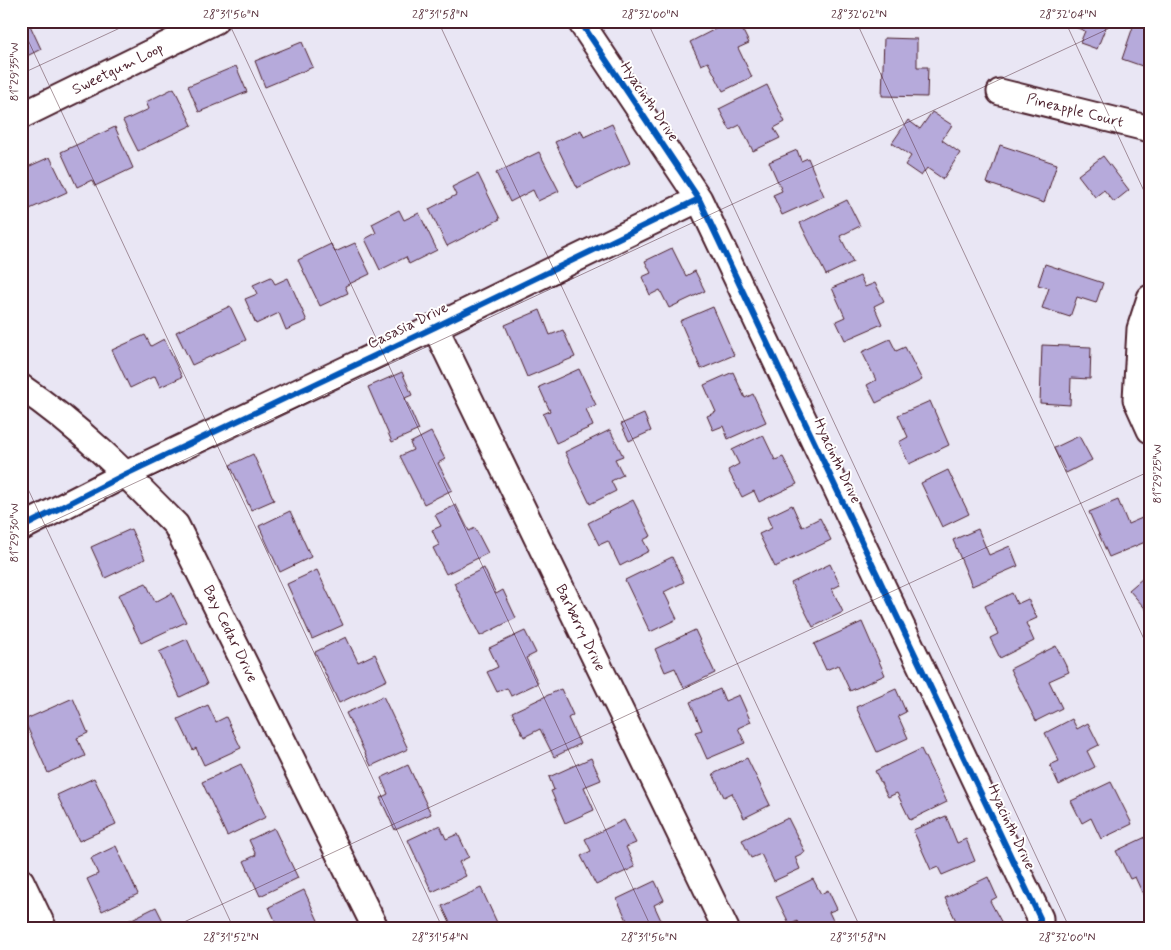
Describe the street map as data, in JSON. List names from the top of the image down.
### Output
{
  "streets": {
    "street": [
      "Sweetgum Loop",
      "Hyacinth Drive",
      "Pineapple Court",
      "Casasia Drive",
      "Barberry Drive",
      "Bay Cedar Drive"
    ]
  },
  "crossings": [
    ["Hyacinth Drive", "Casasia Drive"],
    ["Casasia Drive", "Barberry Drive"],
    ["Casasia Drive", "Bay Cedar Drive"]
  ],
  "coordinates": [
    "28°31'56\"N",
    "28°31'58\"N",
    "28°32'00\"N",
    "28°32'02\"N",
    "28°32'04\"N",
    "81°29'35\"W",
    "81°29'25\"W",
    "81°29'30\"W",
    "28°31'52\"N",
    "28°31'54\"N"
  ]
}
